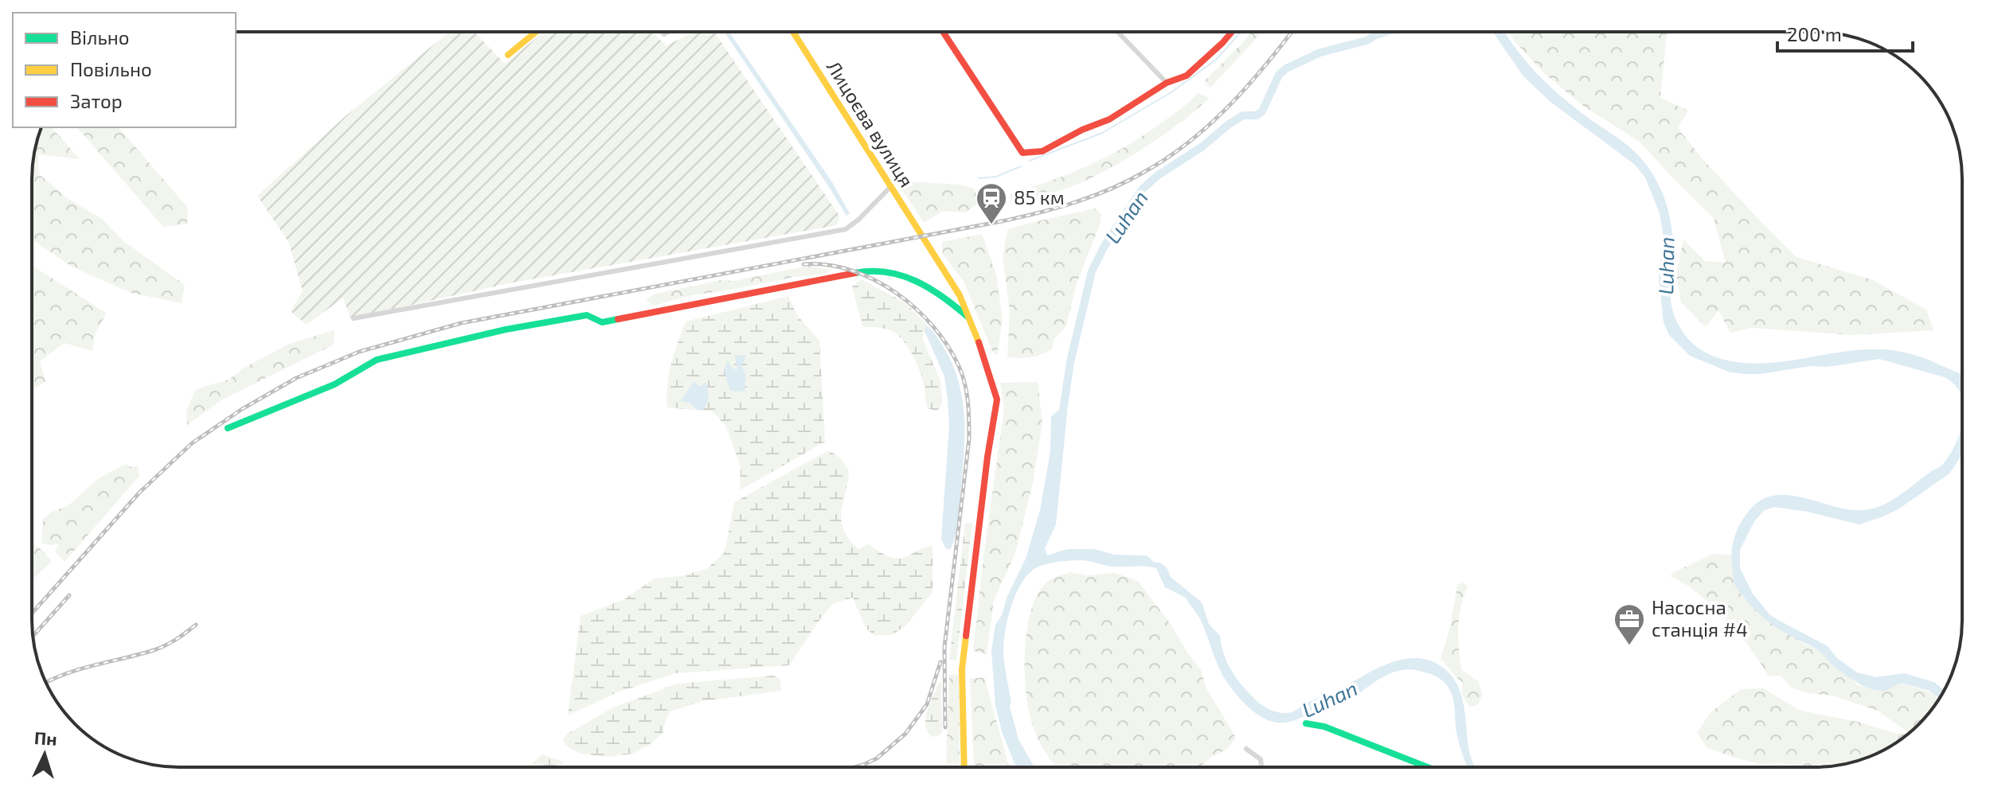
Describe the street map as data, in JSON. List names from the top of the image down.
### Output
{
  "streets": {
    "street": ["Лицоєва вулиця"]
  },
  "water": ["Luhan"],
  "places": {
    "station": ["85 км"],
    "office": ["Насосна станція #4"]
  },
  "legend": ["Вільно", "Повільно", "Затор"],
  "scale_bar": "200 m",
  "north": "top"
}
